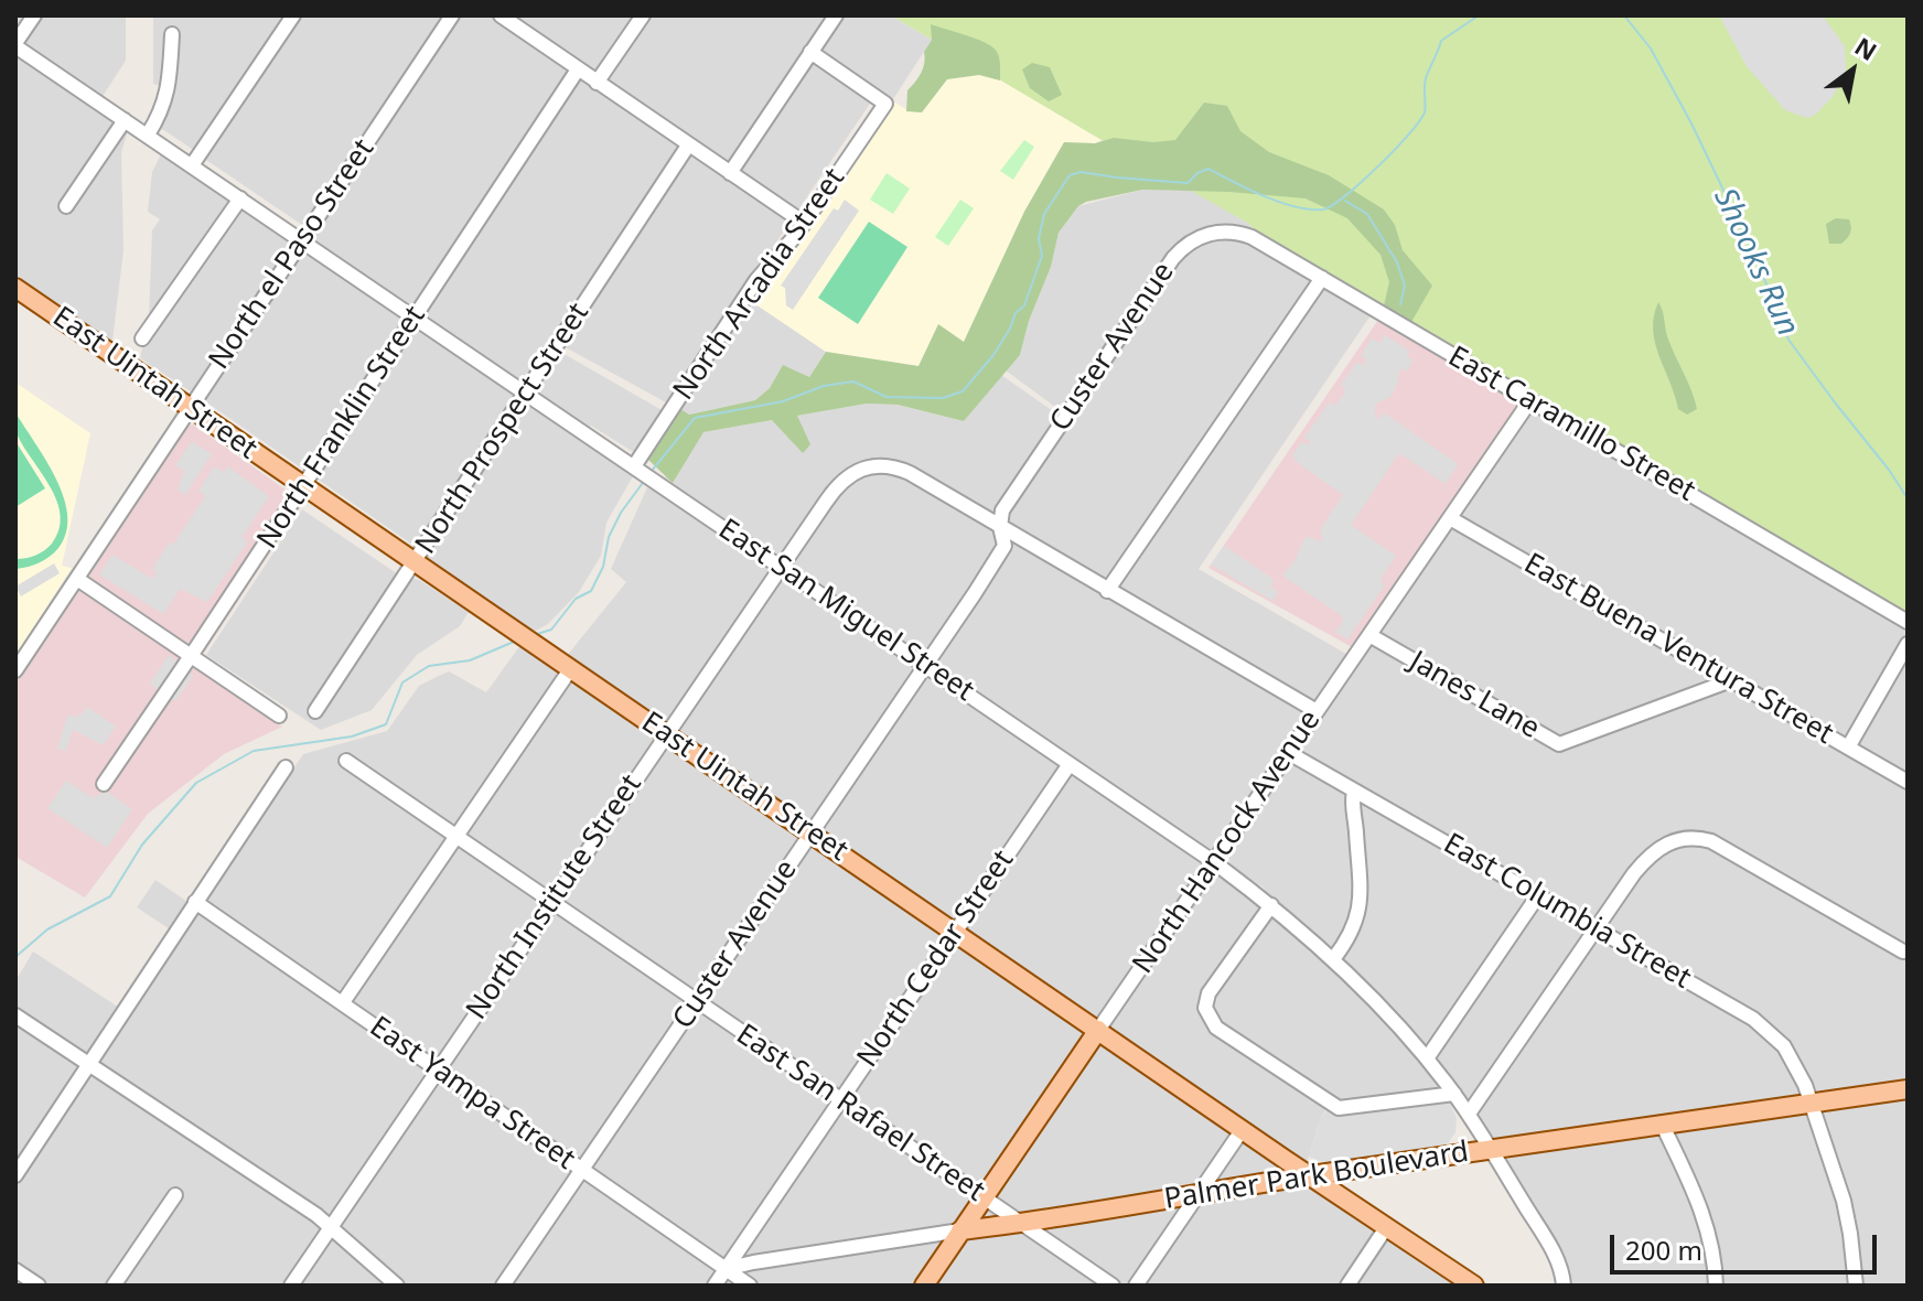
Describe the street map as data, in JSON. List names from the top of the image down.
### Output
{
  "streets": {
    "main road": ["East Uintah Street", "North Hancock Avenue", "Palmer Park Boulevard"],
    "street": [
      "North el Paso Street",
      "North Arcadia Street",
      "Custer Avenue",
      "East Caramillo Street",
      "North Franklin Street",
      "North Prospect Street",
      "East San Miguel Street",
      "East Buena Ventura Street",
      "Janes Lane",
      "North Institute Street",
      "East Columbia Street",
      "North Cedar Street",
      "East Yampa Street",
      "East San Rafael Street"
    ]
  },
  "crossings": [
    ["North el Paso Street", "East Uintah Street"],
    ["North el Paso Street", "East San Miguel Street"],
    ["North Arcadia Street", "East San Miguel Street"],
    ["Custer Avenue", "East Uintah Street"],
    ["Custer Avenue", "East Caramillo Street"],
    ["Custer Avenue", "East San Miguel Street"],
    ["Custer Avenue", "North Institute Street"],
    ["Custer Avenue", "East Yampa Street"],
    ["Custer Avenue", "East San Rafael Street"],
    ["East Uintah Street", "North Franklin Street"],
    ["East Uintah Street", "North Prospect Street"],
    ["East Uintah Street", "North Hancock Avenue"],
    ["East Uintah Street", "North Institute Street"],
    ["East Uintah Street", "North Cedar Street"],
    ["East Uintah Street", "Palmer Park Boulevard"],
    ["East Caramillo Street", "North Hancock Avenue"],
    ["North Franklin Street", "East San Miguel Street"],
    ["North Prospect Street", "East San Miguel Street"],
    ["East San Miguel Street", "North Hancock Avenue"],
    ["East San Miguel Street", "North Institute Street"],
    ["East San Miguel Street", "North Cedar Street"],
    ["East San Miguel Street", "Palmer Park Boulevard"],
    ["East Buena Ventura Street", "Janes Lane"],
    ["East Buena Ventura Street", "North Hancock Avenue"],
    ["Janes Lane", "North Hancock Avenue"],
    ["North Hancock Avenue", "North Institute Street"],
    ["North Hancock Avenue", "East Columbia Street"],
    ["North Hancock Avenue", "East San Rafael Street"],
    ["North Hancock Avenue", "Palmer Park Boulevard"],
    ["North Institute Street", "East Yampa Street"],
    ["North Institute Street", "East San Rafael Street"],
    ["East Columbia Street", "Palmer Park Boulevard"],
    ["North Cedar Street", "East Yampa Street"],
    ["North Cedar Street", "East San Rafael Street"],
    ["North Cedar Street", "Palmer Park Boulevard"],
    ["East Yampa Street", "Palmer Park Boulevard"],
    ["East San Rafael Street", "Palmer Park Boulevard"]
  ],
  "water": ["Shooks Run"],
  "scale_bar": "200 m",
  "north": "top right"
}
